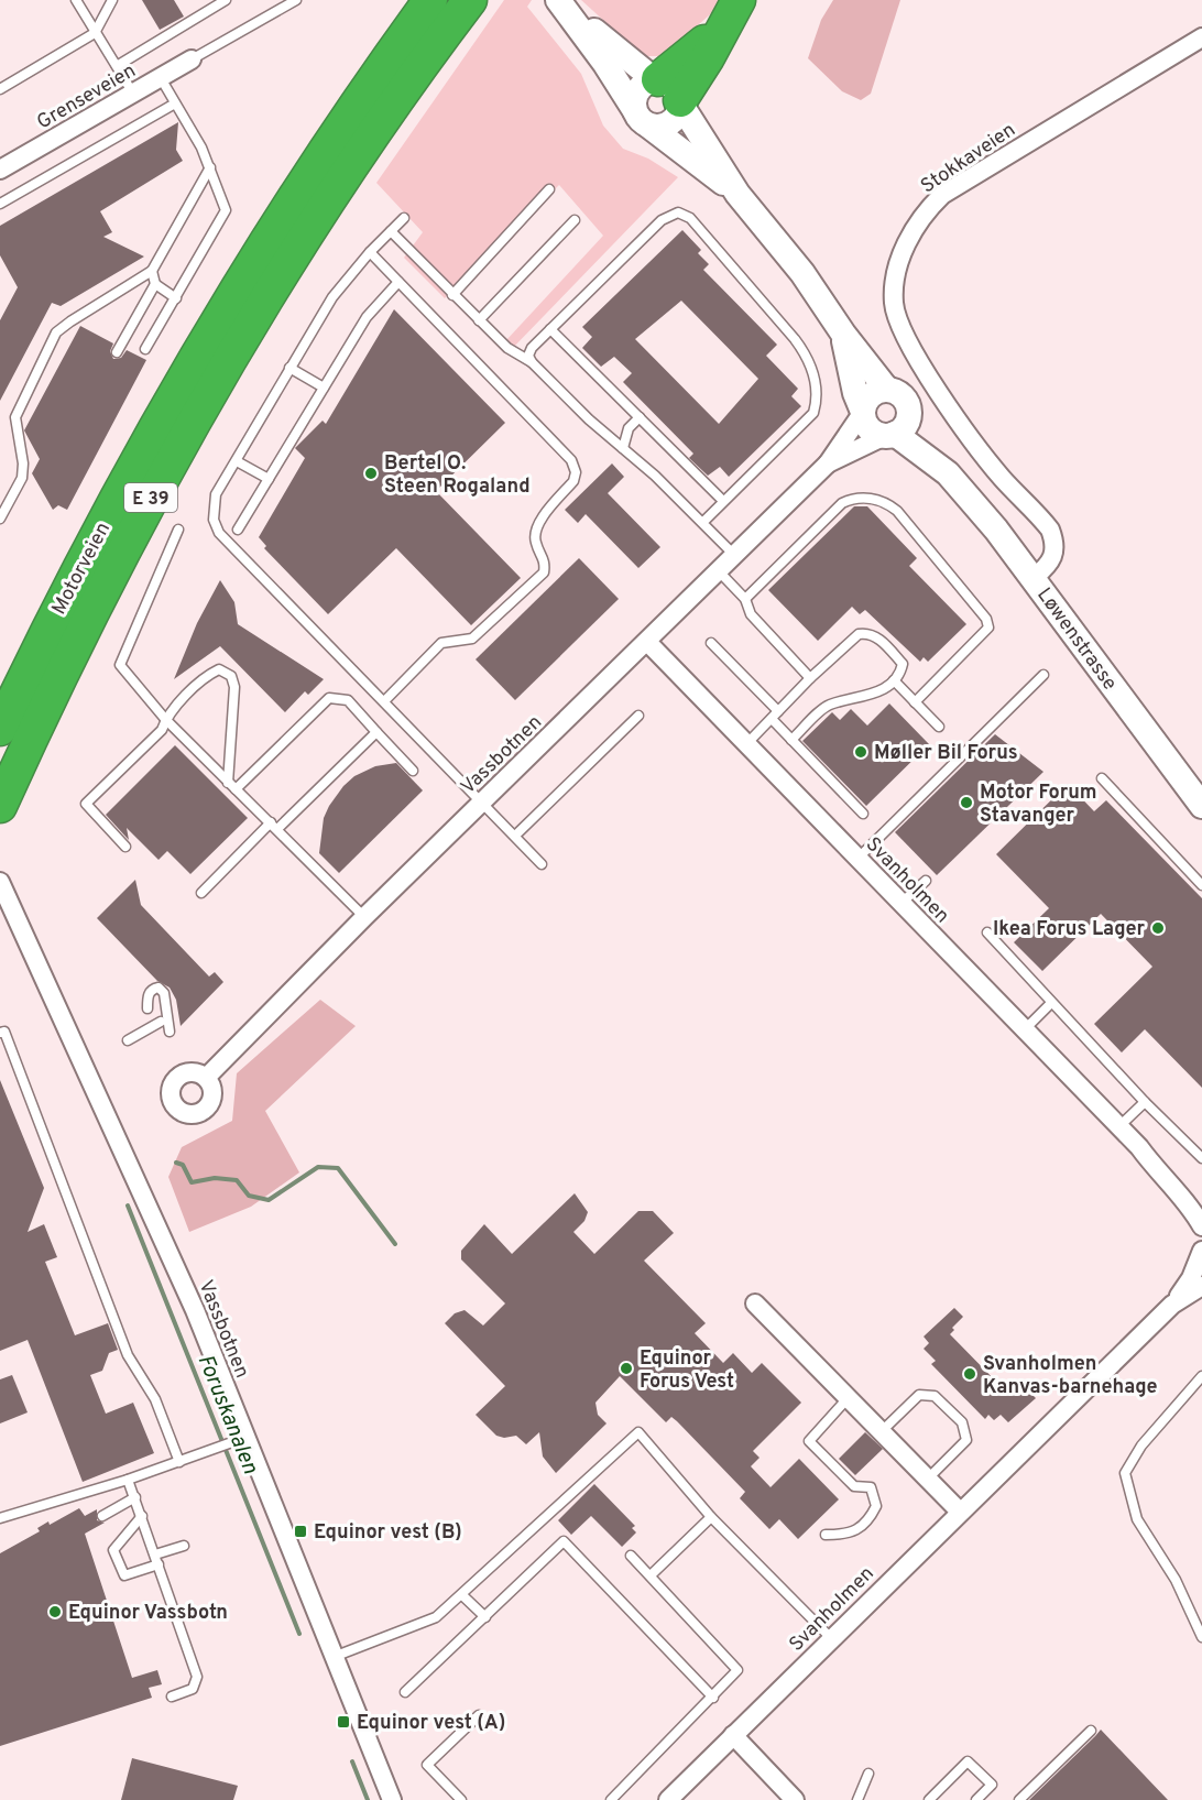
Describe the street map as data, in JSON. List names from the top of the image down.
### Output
{
  "streets": {
    "highway": ["E 39", "Motorveien"],
    "main road": ["Løwenstrasse"],
    "street": [
      "Grenseveien",
      "Stokkaveien",
      "Vassbotnen",
      "Svanholmen"
    ]
  },
  "crossings": [
    ["Stokkaveien", "Løwenstrasse"],
    ["Løwenstrasse", "Vassbotnen"],
    ["Vassbotnen", "Svanholmen"]
  ],
  "water": ["Foruskanalen"],
  "places": {
    "other": [
      "Bertel O. Steen Rogaland",
      "Møller Bil Forus",
      "Motor Forum Stavanger",
      "Ikea Forus Lager",
      "Equinor Forus Vest",
      "Svanholmen Kanvas-barnehage",
      "Equinor Vassbotn"
    ],
    "transit": ["Equinor vest (B)", "Equinor vest (A)"]
  }
}
